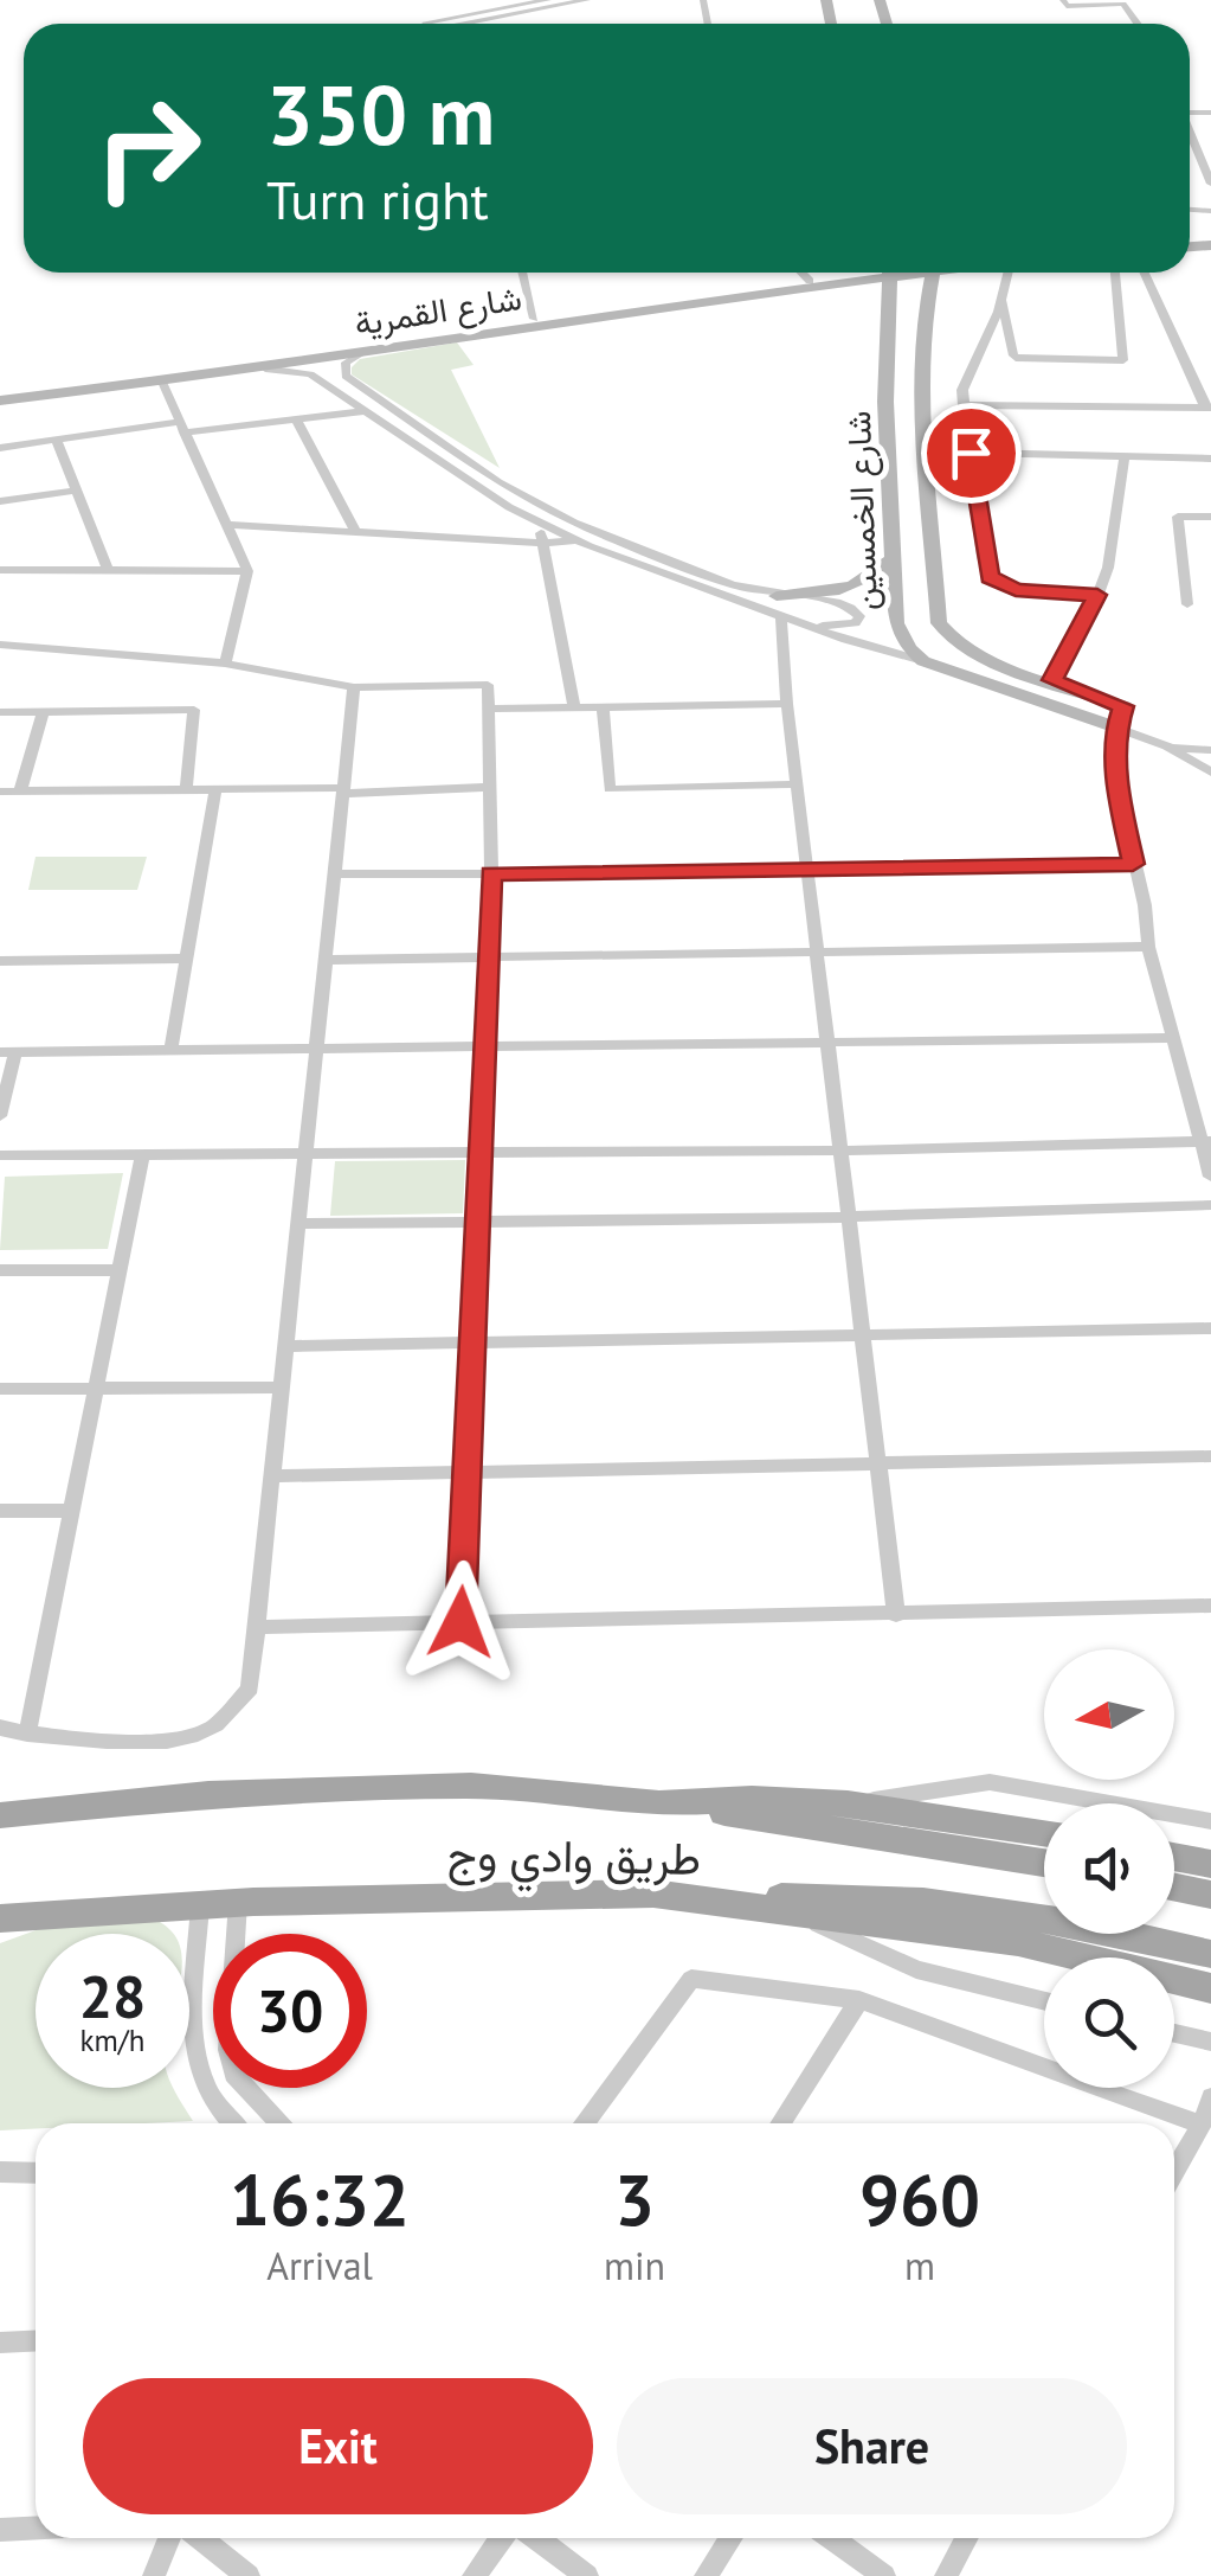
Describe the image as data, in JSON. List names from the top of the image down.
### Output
{
  "streets": {
    "main road": ["طريق وادي وج"],
    "street": ["شارع القمرية", "شارع الخمسين"]
  },
  "north": "left",
  "page": {
    "turn": ["350 m", "Turn right"],
    "speed": "28 km/h",
    "limit": "30",
    "eta": [
      "16:32",
      "Arrival",
      "3",
      "min",
      "960",
      "m"
    ],
    "buttons": ["Exit", "Share"]
  }
}
